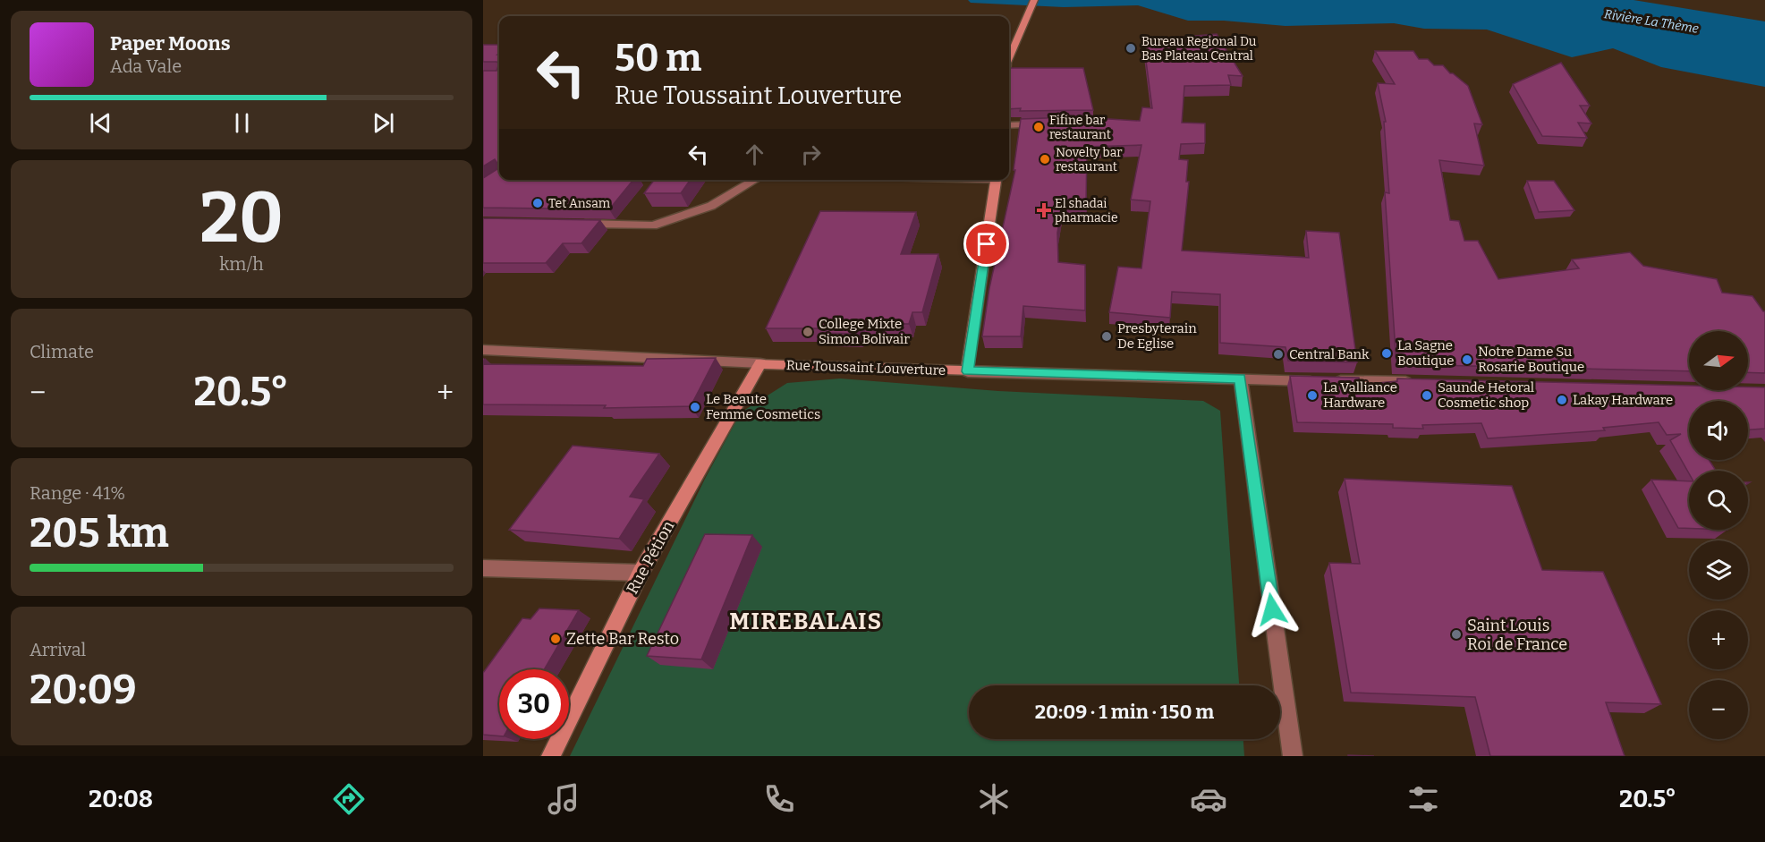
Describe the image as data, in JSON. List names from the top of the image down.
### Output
{
  "streets": {
    "main road": ["Rue Toussaint Louverture", "Rue Pétion"]
  },
  "crossings": [
    ["Rue Toussaint Louverture", "Rue Pétion"]
  ],
  "districts": ["MIREBALAIS"],
  "water": ["Rivière La Thème"],
  "places": {
    "other": [
      "Bureau Regional Du Bas Plateau Central",
      "Fifine bar restaurant",
      "Novelty bar restaurant",
      "Tet Ansam",
      "College Mixte Simon Bolivair",
      "Presbyterain De Eglise",
      "La Sagne Boutique",
      "Central Bank",
      "Notre Dame Su Rosarie Boutique",
      "La Valliance Hardware",
      "Saunde Hetoral Cosmetic shop",
      "Lakay Hardware",
      "Le Beaute Femme Cosmetics",
      "Saint Louis Roi de France",
      "Zette Bar Resto"
    ],
    "health": ["El shadai pharmacie"]
  },
  "north": "right",
  "page": {
    "turn": ["50 m", "Rue Toussaint Louverture"],
    "song": ["Paper Moons", "Ada Vale"],
    "tile": [
      ["20", "km/h"],
      "Climate",
      ["Range · 41%", "205 km"],
      ["Arrival", "20:09"]
    ],
    "map_buttons": ["+", "−"],
    "heat": ["−", "20.5°", "+"],
    "limit": "30",
    "trip": "20:09 · 1 min · 150 m",
    "tabs": ["20:08", "20.5°"]
  }
}
